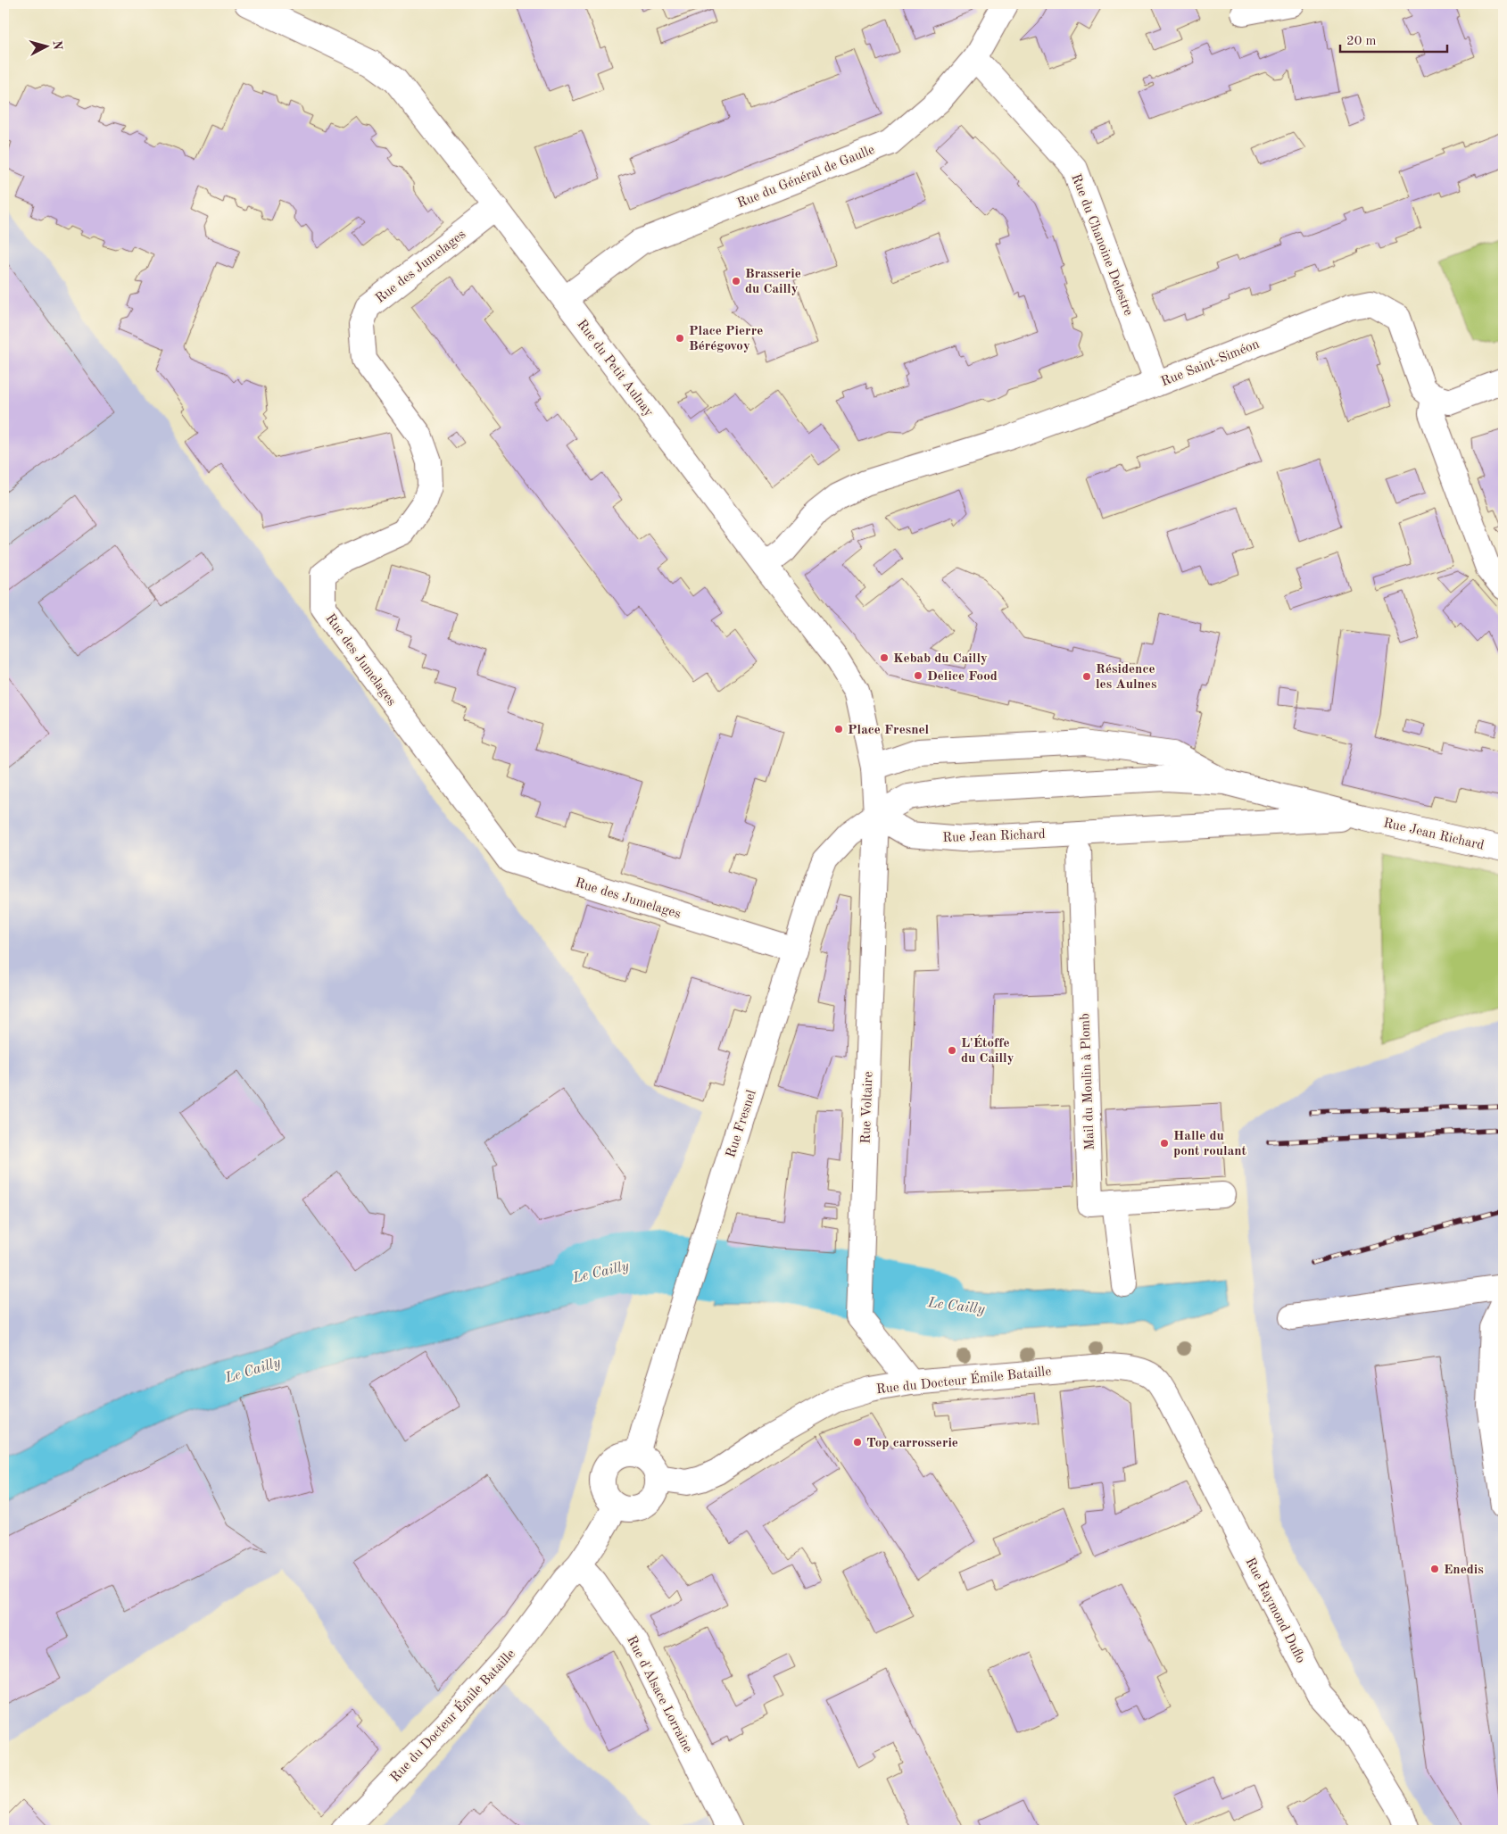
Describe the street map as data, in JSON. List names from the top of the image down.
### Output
{
  "streets": {
    "street": [
      "Rue du Général de Gaulle",
      "Rue du Chanoine Delestre",
      "Rue des Jumelages",
      "Rue Saint-Siméon",
      "Rue du Petit Aulnay",
      "Rue Jean Richard",
      "Mail du Moulin à Plomb",
      "Rue Voltaire",
      "Rue Fresnel",
      "Rue du Docteur Émile Bataille",
      "Rue Raymond Duflo",
      "Rue d'Alsace Lorraine"
    ]
  },
  "crossings": [
    ["Rue du Général de Gaulle", "Rue du Chanoine Delestre"],
    ["Rue du Général de Gaulle", "Rue du Petit Aulnay"],
    ["Rue du Chanoine Delestre", "Rue Saint-Siméon"],
    ["Rue des Jumelages", "Rue du Petit Aulnay"],
    ["Rue des Jumelages", "Rue Fresnel"],
    ["Rue Saint-Siméon", "Rue du Petit Aulnay"],
    ["Rue du Petit Aulnay", "Rue Jean Richard"],
    ["Rue du Petit Aulnay", "Rue Voltaire"],
    ["Rue du Petit Aulnay", "Rue Fresnel"],
    ["Rue Jean Richard", "Rue Voltaire"],
    ["Rue Jean Richard", "Rue Fresnel"],
    ["Rue Voltaire", "Rue Fresnel"],
    ["Rue Voltaire", "Rue du Docteur Émile Bataille"],
    ["Rue Fresnel", "Rue du Docteur Émile Bataille"],
    ["Rue du Docteur Émile Bataille", "Rue Raymond Duflo"],
    ["Rue du Docteur Émile Bataille", "Rue d'Alsace Lorraine"]
  ],
  "water": ["Le Cailly"],
  "places": [
    "Brasserie du Cailly",
    "Place Pierre Bérégovoy",
    "Kebab du Cailly",
    "Delice Food",
    "Résidence les Aulnes",
    "Place Fresnel",
    "L'Étoffe du Cailly",
    "Halle du pont roulant",
    "Top carrosserie",
    "Enedis"
  ],
  "scale_bar": "20 m",
  "north": "right"
}
